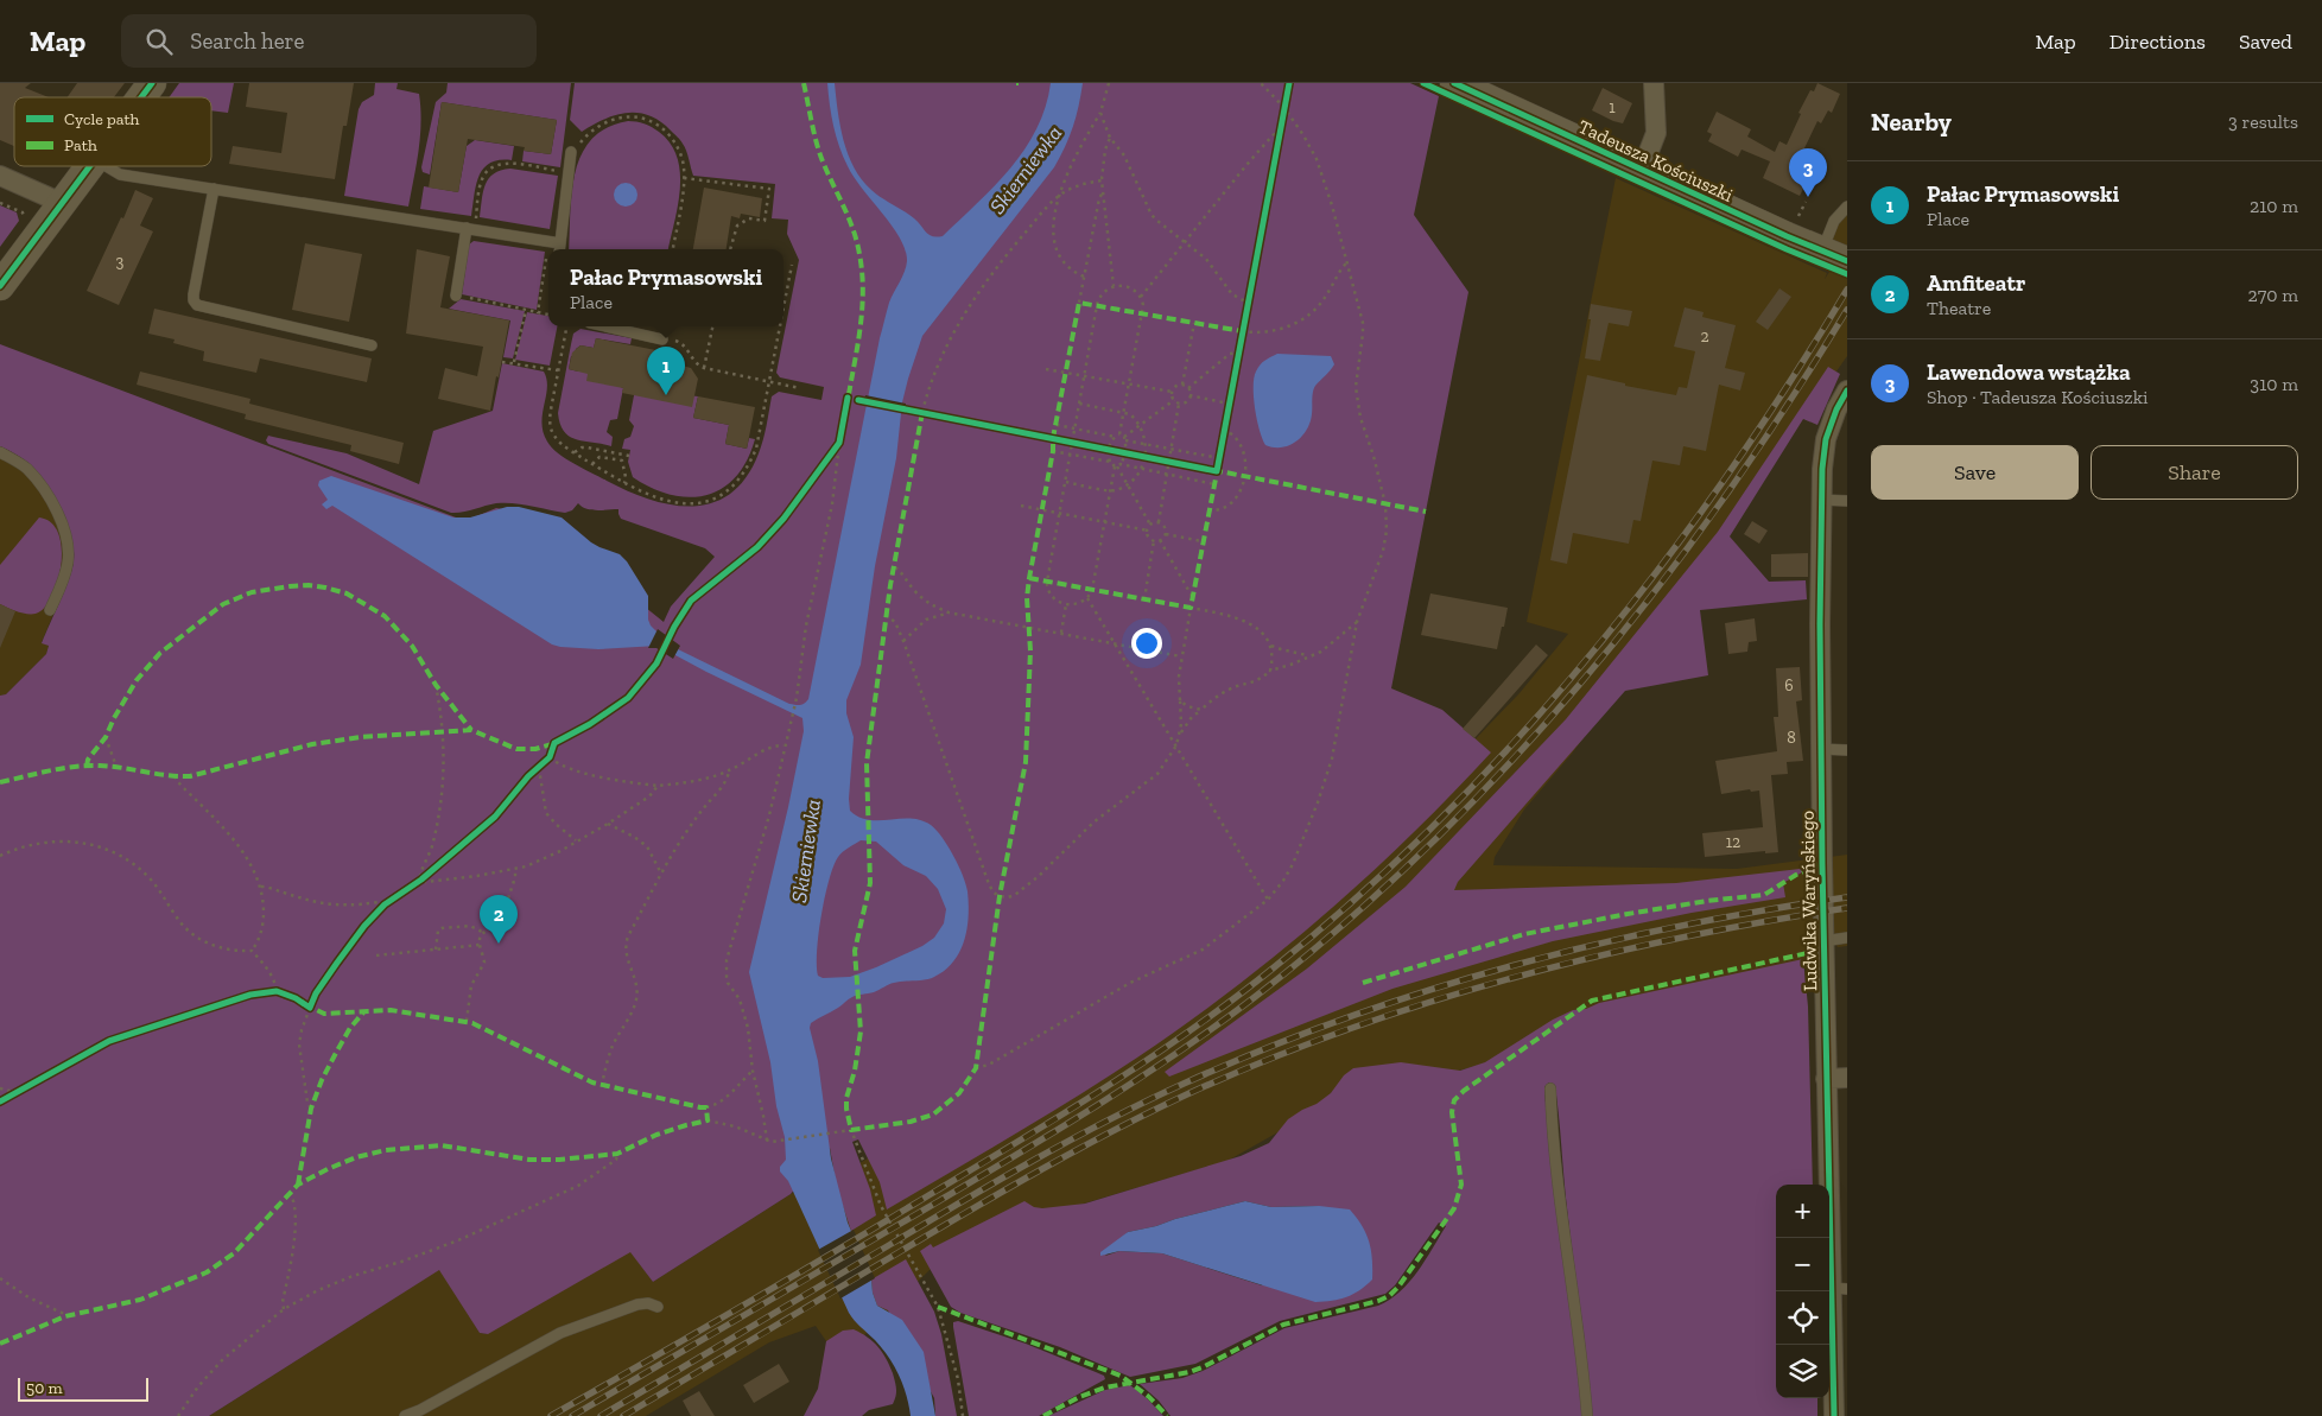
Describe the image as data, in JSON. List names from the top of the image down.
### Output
{
  "streets": {
    "street": ["Tadeusza Kościuszki", "Ludwika Waryńskiego"]
  },
  "water": ["Skierniewka"],
  "house_numbers": [
    "1",
    "3",
    "2",
    "6",
    "8",
    "12"
  ],
  "legend": ["Cycle path", "Path"],
  "scale_bar": "50 m",
  "page": {
    "header": "Map",
    "search": "Search here",
    "nav": ["Map", "Directions", "Saved"],
    "heading": ["Nearby", "3 results"],
    "pins": ["3", "1", "2"],
    "list": [
      {
        "mark": "1",
        "name": "Pałac Prymasowski",
        "note": "Place",
        "value": "210 m"
      },
      {
        "mark": "2",
        "name": "Amfiteatr",
        "note": "Theatre",
        "value": "270 m"
      },
      {
        "mark": "3",
        "name": "Lawendowa wstążka",
        "note": "Shop · Tadeusza Kościuszki",
        "value": "310 m"
      }
    ],
    "popup": ["Pałac Prymasowski", "Place"],
    "buttons": ["Save", "Share"],
    "map_buttons": ["+", "−"],
    "scale": "50 m"
  }
}
